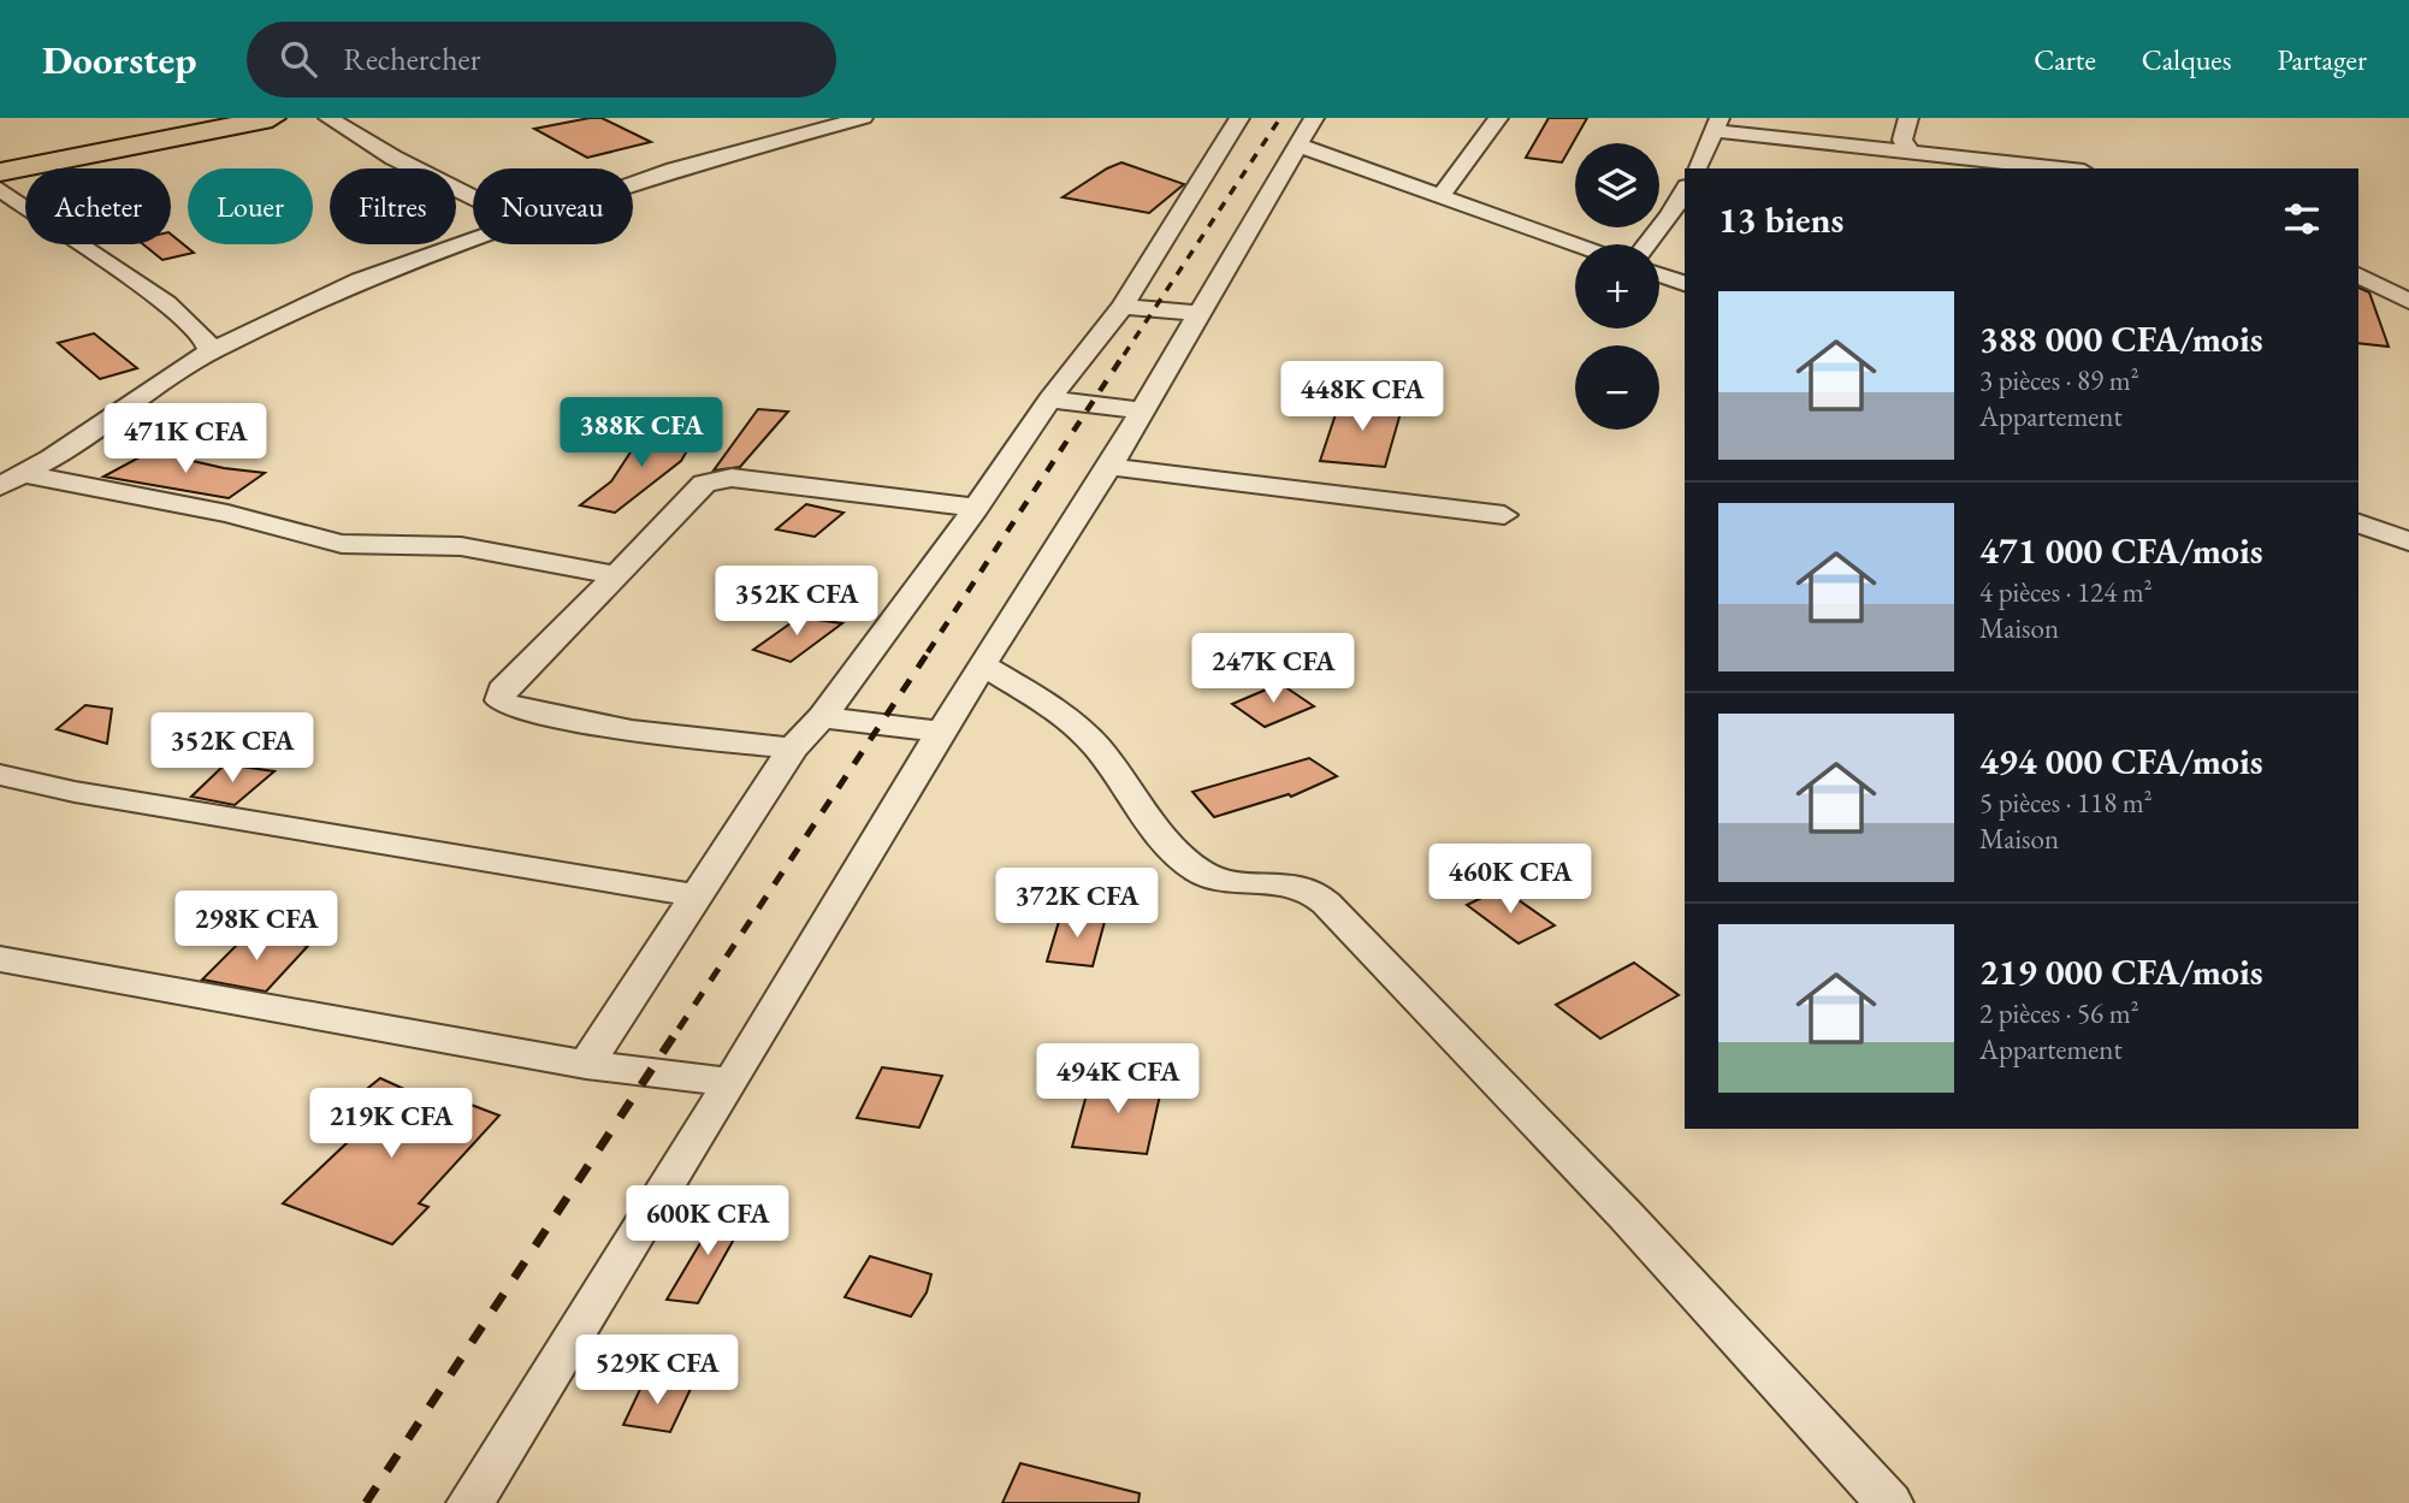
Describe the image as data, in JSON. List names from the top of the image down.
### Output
{
  "page": {
    "header": "Doorstep",
    "search": "Rechercher",
    "nav": ["Carte", "Calques", "Partager"],
    "map_buttons": ["+", "−"],
    "chip": [
      "Acheter",
      "Louer",
      "Filtres",
      "Nouveau"
    ],
    "heading": "13 biens",
    "list": [
      {
        "name": "388 000 CFA/mois",
        "note": "3 pièces · 89 m² · Appartement"
      },
      {
        "name": "471 000 CFA/mois",
        "note": "4 pièces · 124 m² · Maison"
      },
      {
        "name": "494 000 CFA/mois",
        "note": "5 pièces · 118 m² · Maison"
      },
      {
        "name": "219 000 CFA/mois",
        "note": "2 pièces · 56 m² · Appartement"
      }
    ],
    "price": [
      "448K CFA",
      "388K CFA",
      "471K CFA",
      "352K CFA",
      "247K CFA",
      "352K CFA",
      "460K CFA",
      "372K CFA",
      "298K CFA",
      "494K CFA",
      "219K CFA",
      "600K CFA",
      "529K CFA"
    ]
  }
}
